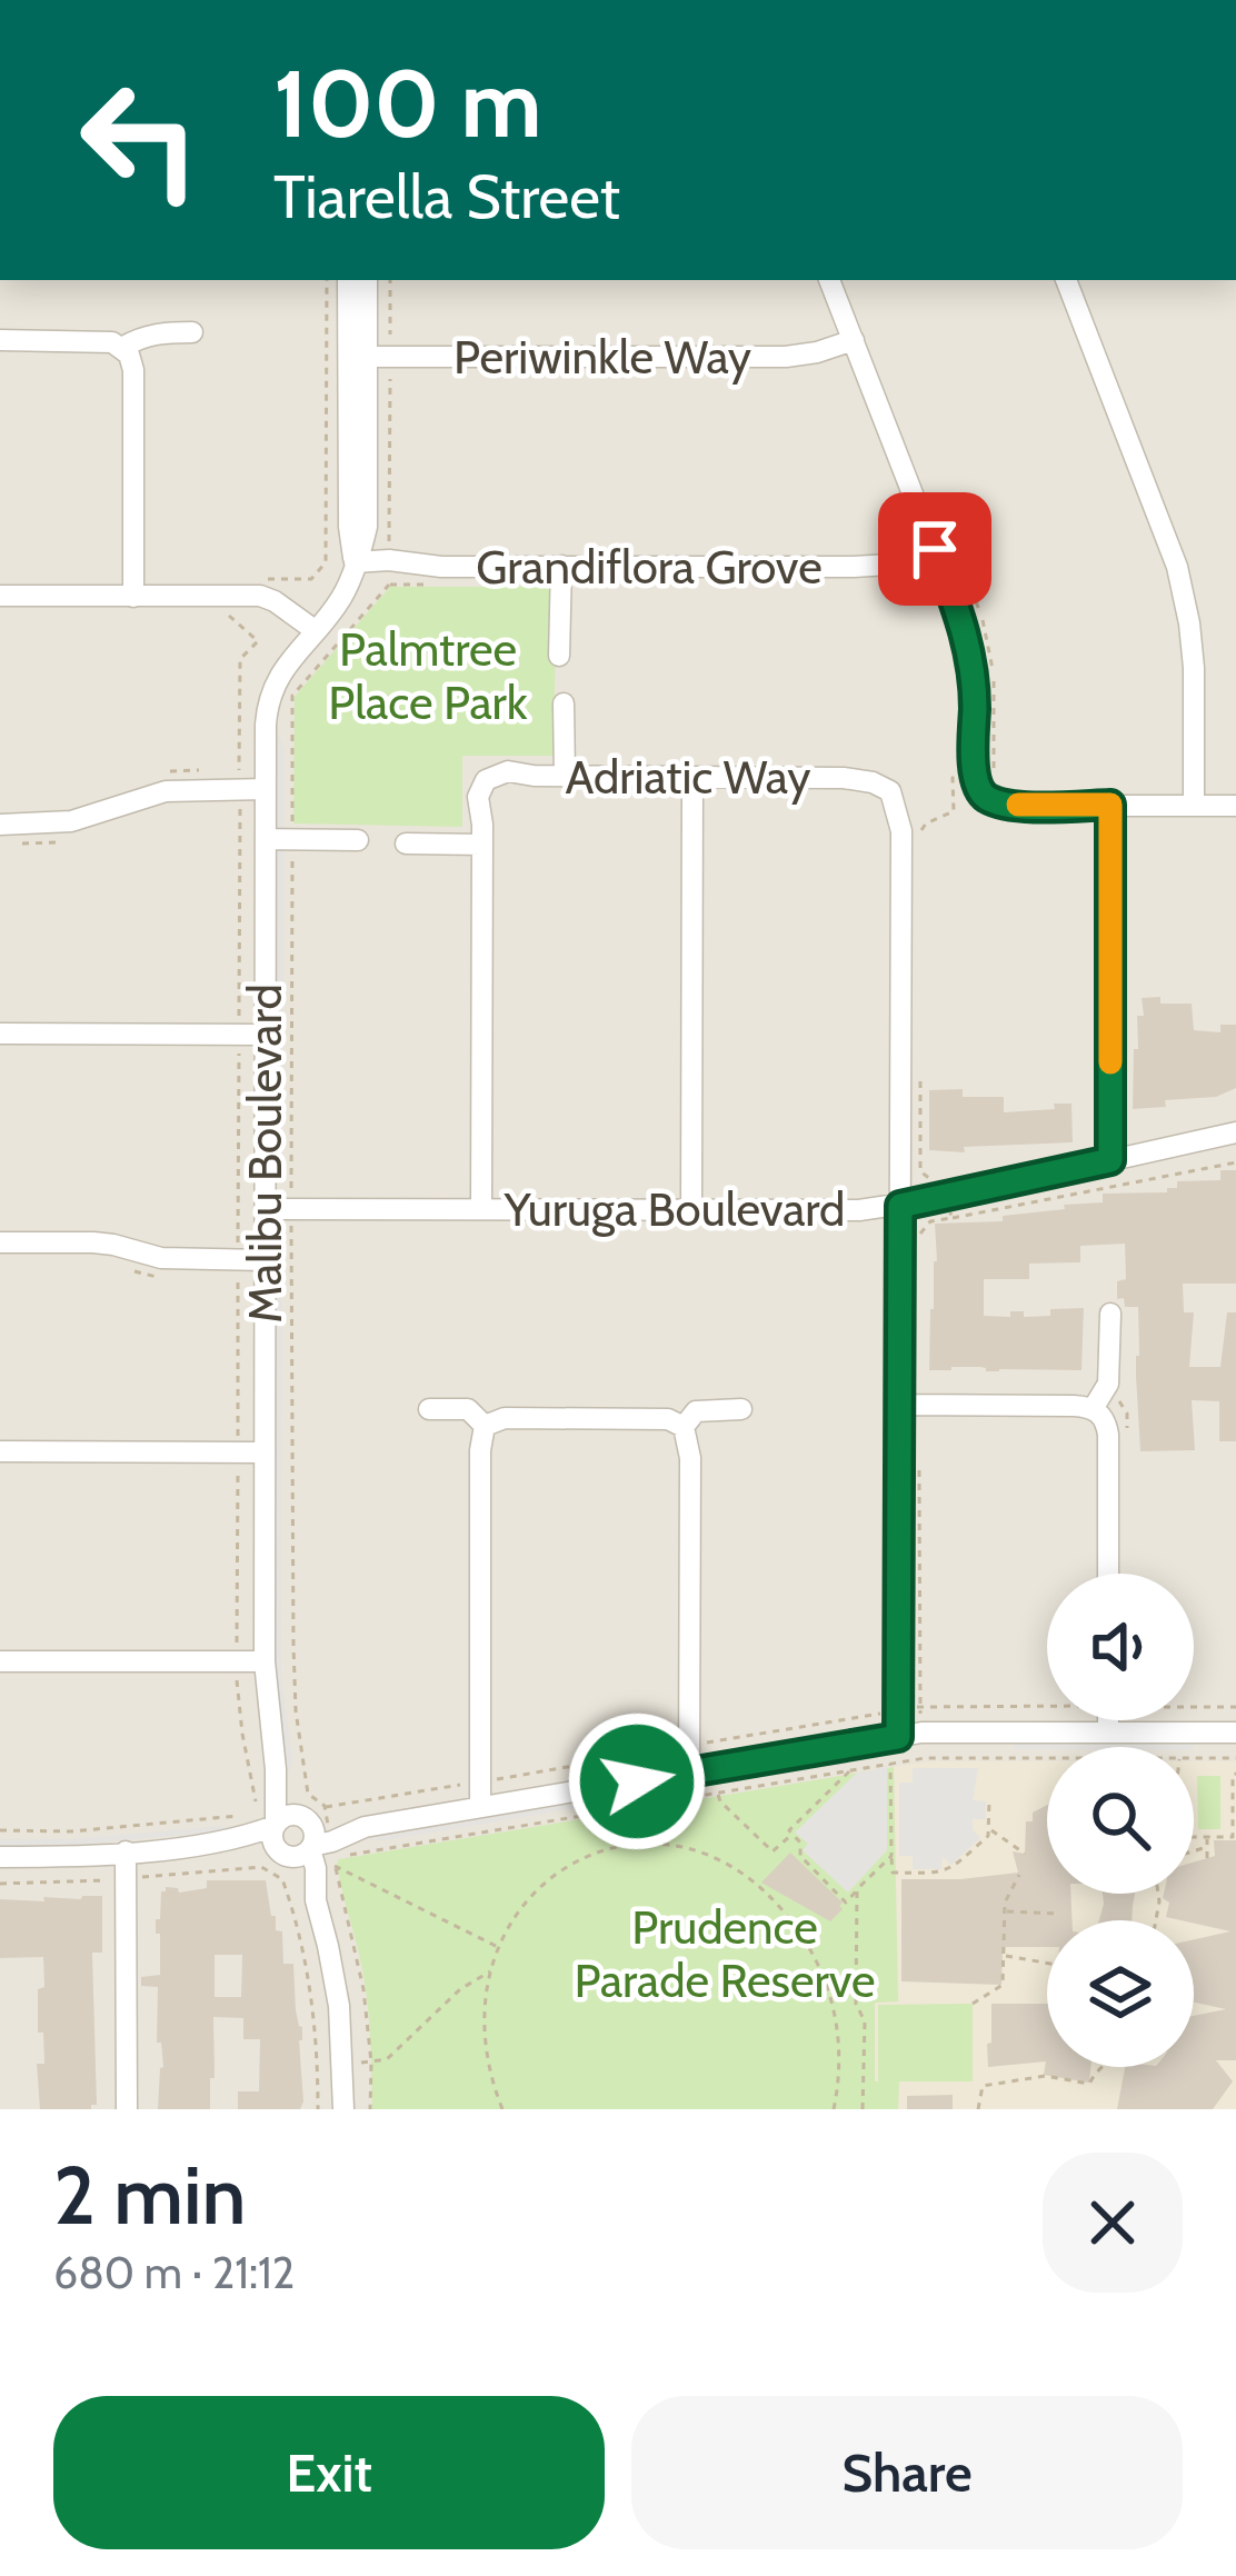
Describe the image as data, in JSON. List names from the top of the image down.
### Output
{
  "streets": {
    "street": [
      "Periwinkle Way",
      "Grandiflora Grove",
      "Adriatic Way",
      "Malibu Boulevard",
      "Yuruga Boulevard"
    ]
  },
  "crossings": [
    ["Grandiflora Grove", "Malibu Boulevard"],
    ["Malibu Boulevard", "Yuruga Boulevard"]
  ],
  "parks": ["Palmtree Place Park", "Prudence Parade Reserve"],
  "page": {
    "turn": ["100 m", "Tiarella Street"],
    "heading": ["2 min", "680 m · 21:12"],
    "buttons": ["Exit", "Share"]
  }
}
